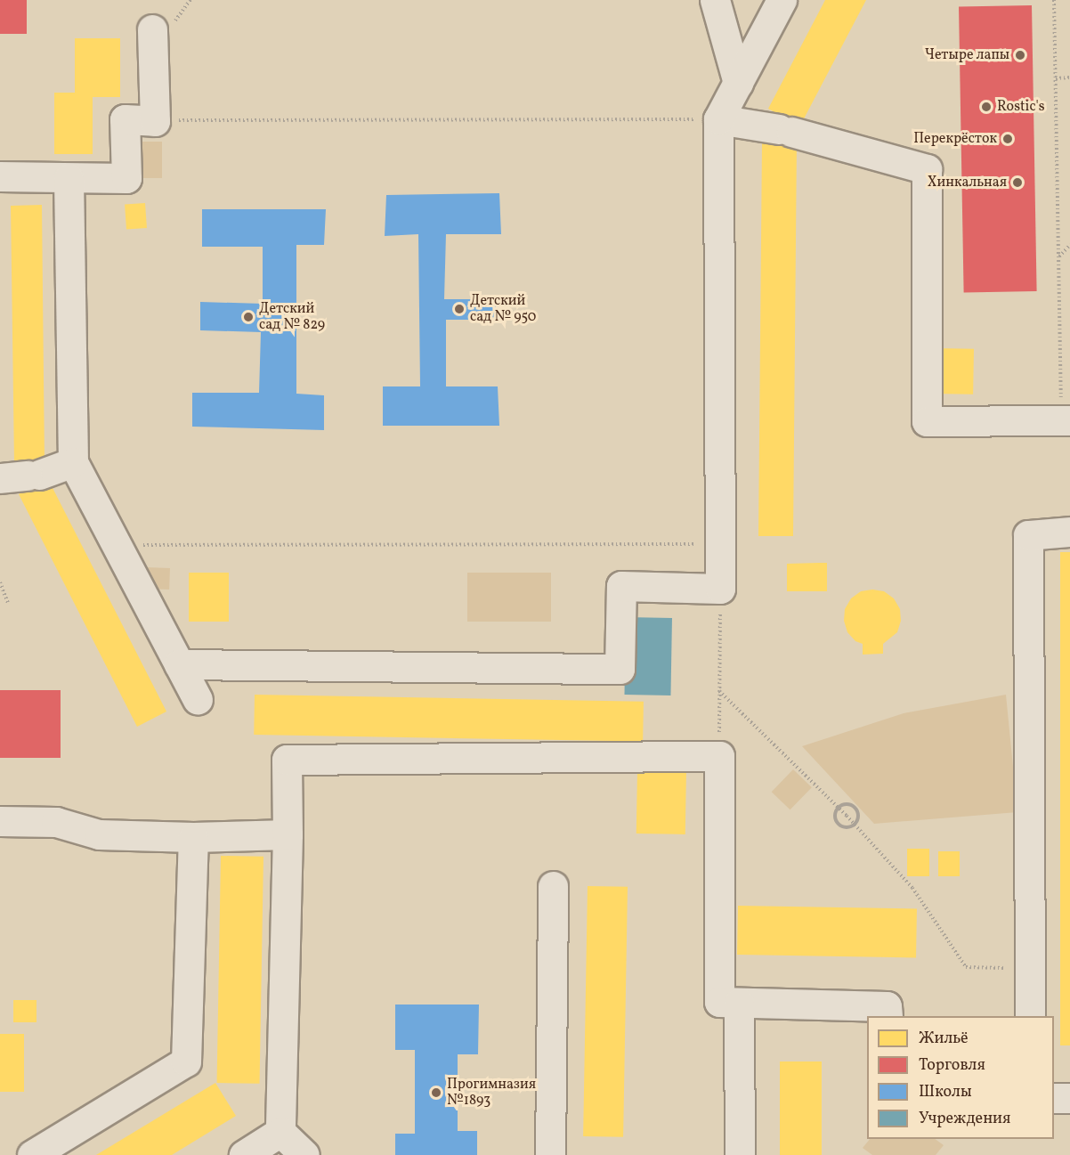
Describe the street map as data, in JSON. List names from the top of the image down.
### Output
{
  "places": [
    "Четыре лапы",
    "Rostic's",
    "Перекрёсток",
    "Хинкальная",
    "Детский сад № 950",
    "Детский сад № 829",
    "Прогимназия №1893"
  ],
  "legend": [
    "Жильё",
    "Торговля",
    "Школы",
    "Учреждения"
  ]
}
